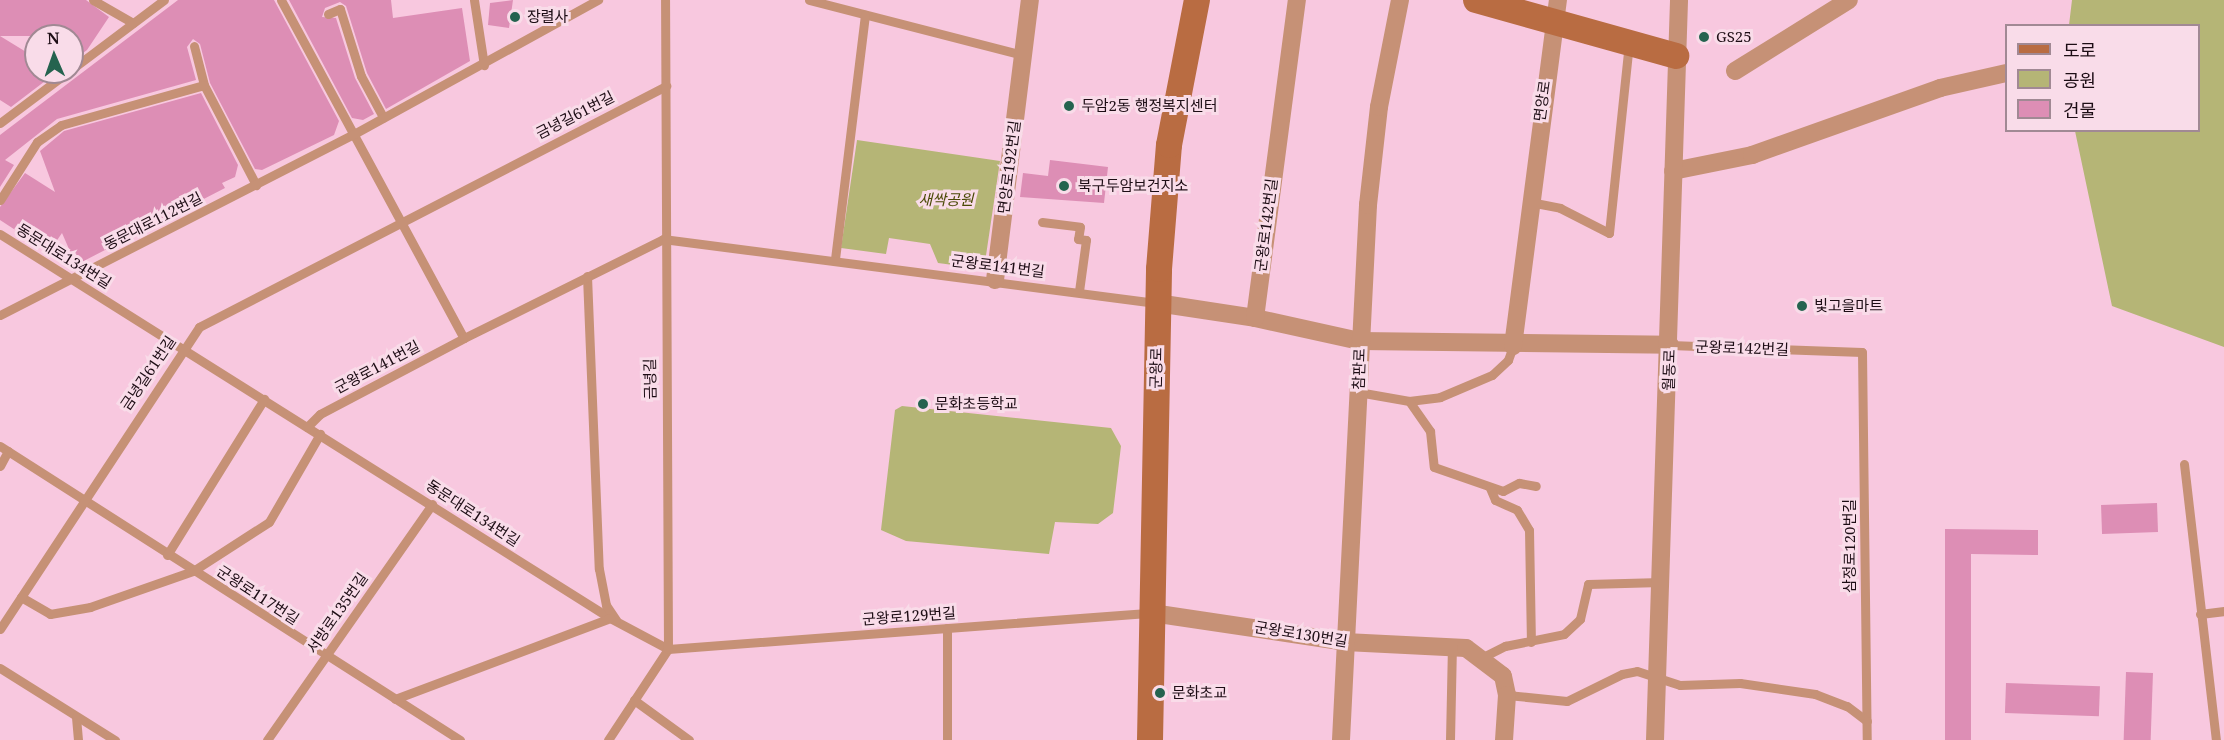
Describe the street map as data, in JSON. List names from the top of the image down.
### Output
{
  "streets": {
    "main road": ["군왕로"],
    "street": [
      "면앙로",
      "면앙로192번길",
      "군왕로142번길",
      "참판로",
      "월동로",
      "군왕로130번길"
    ],
    "lane": [
      "금녕길61번길",
      "동문대로112번길",
      "동문대로134번길",
      "군왕로141번길",
      "금녕길",
      "삼정로120번길",
      "군왕로117번길",
      "서방로135번길",
      "군왕로129번길"
    ]
  },
  "crossings": [
    ["금녕길61번길", "동문대로134번길"],
    ["금녕길61번길", "금녕길"],
    ["금녕길61번길", "군왕로117번길"],
    ["면앙로192번길", "군왕로141번길"],
    ["동문대로112번길", "동문대로134번길"],
    ["군왕로142번길", "군왕로141번길"],
    ["군왕로142번길", "군왕로"],
    ["군왕로142번길", "참판로"],
    ["군왕로142번길", "월동로"],
    ["군왕로142번길", "삼정로120번길"],
    ["동문대로134번길", "군왕로141번길"],
    ["동문대로134번길", "금녕길"],
    ["동문대로134번길", "서방로135번길"],
    ["동문대로134번길", "군왕로129번길"],
    ["군왕로141번길", "군왕로"],
    ["군왕로141번길", "금녕길"],
    ["군왕로", "군왕로129번길"],
    ["군왕로", "군왕로130번길"],
    ["참판로", "군왕로130번길"],
    ["금녕길", "군왕로129번길"],
    ["군왕로117번길", "서방로135번길"],
    ["군왕로129번길", "군왕로130번길"]
  ],
  "parks": ["새싹공원"],
  "places": [
    "장렬사",
    "GS25",
    "두암2동 행정복지센터",
    "북구두암보건지소",
    "빛고을마트",
    "문화초등학교",
    "문화초교"
  ],
  "legend": ["도로", "공원", "건물"],
  "north": "top"
}
